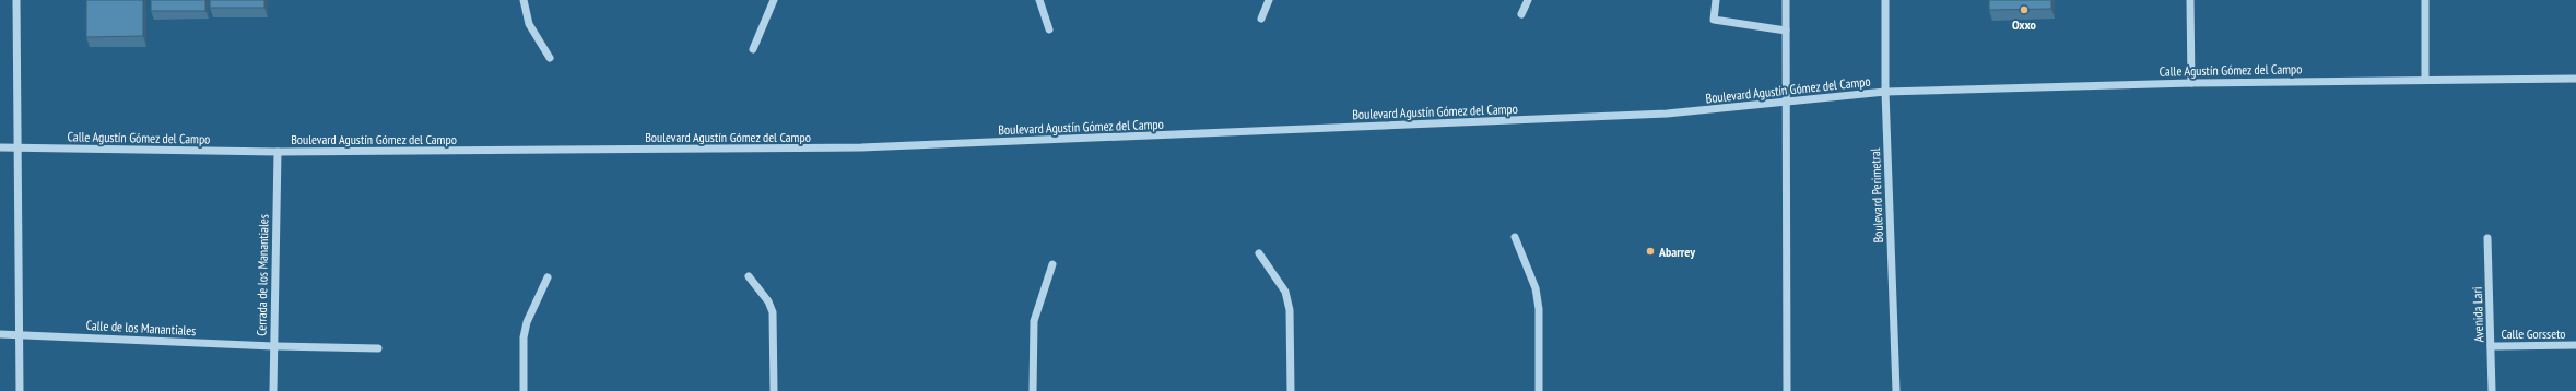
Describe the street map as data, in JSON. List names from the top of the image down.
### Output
{
  "streets": {
    "street": [
      "Calle Agustín Gómez del Campo",
      "Boulevard Agustín Gómez del Campo",
      "Boulevard Perimetral",
      "Cerrada de los Manantiales",
      "Avenida Lari",
      "Calle de los Manantiales",
      "Calle Gorsseto"
    ]
  },
  "crossings": [
    ["Calle Agustín Gómez del Campo", "Boulevard Agustín Gómez del Campo"],
    ["Calle Agustín Gómez del Campo", "Boulevard Perimetral"],
    ["Calle Agustín Gómez del Campo", "Cerrada de los Manantiales"],
    ["Boulevard Agustín Gómez del Campo", "Boulevard Perimetral"],
    ["Boulevard Agustín Gómez del Campo", "Cerrada de los Manantiales"],
    ["Cerrada de los Manantiales", "Calle de los Manantiales"],
    ["Avenida Lari", "Calle Gorsseto"]
  ],
  "places": ["Oxxo", "Abarrey"]
}
